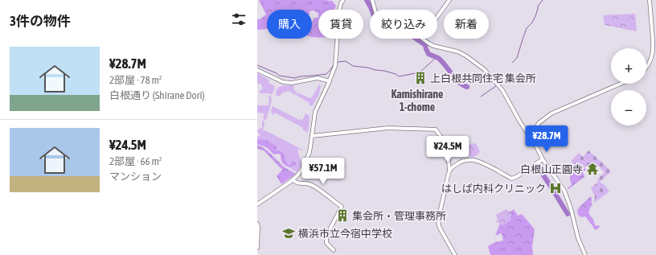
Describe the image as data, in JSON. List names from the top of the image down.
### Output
{
  "districts": ["Kamishirane 1-chome"],
  "places": {
    "building": ["上白根共同住宅 集会所", "集会所・管理事務所"],
    "temple": ["白根山正圓寺"],
    "hospital": ["はしば内科クリニック"],
    "school or university": ["横浜市立今宿中学校"]
  },
  "page": {
    "heading": "3件の物件",
    "chip": [
      "購入",
      "賃貸",
      "絞り込み",
      "新着"
    ],
    "list": [
      {
        "name": "¥28.7M",
        "note": "2部屋 · 78 m² · 白根通り (Shirane Dori)"
      },
      {
        "name": "¥24.5M",
        "note": "2部屋 · 66 m² · マンション"
      }
    ],
    "map_buttons": ["+", "−"],
    "price": ["¥28.7M", "¥24.5M", "¥57.1M"]
  }
}
